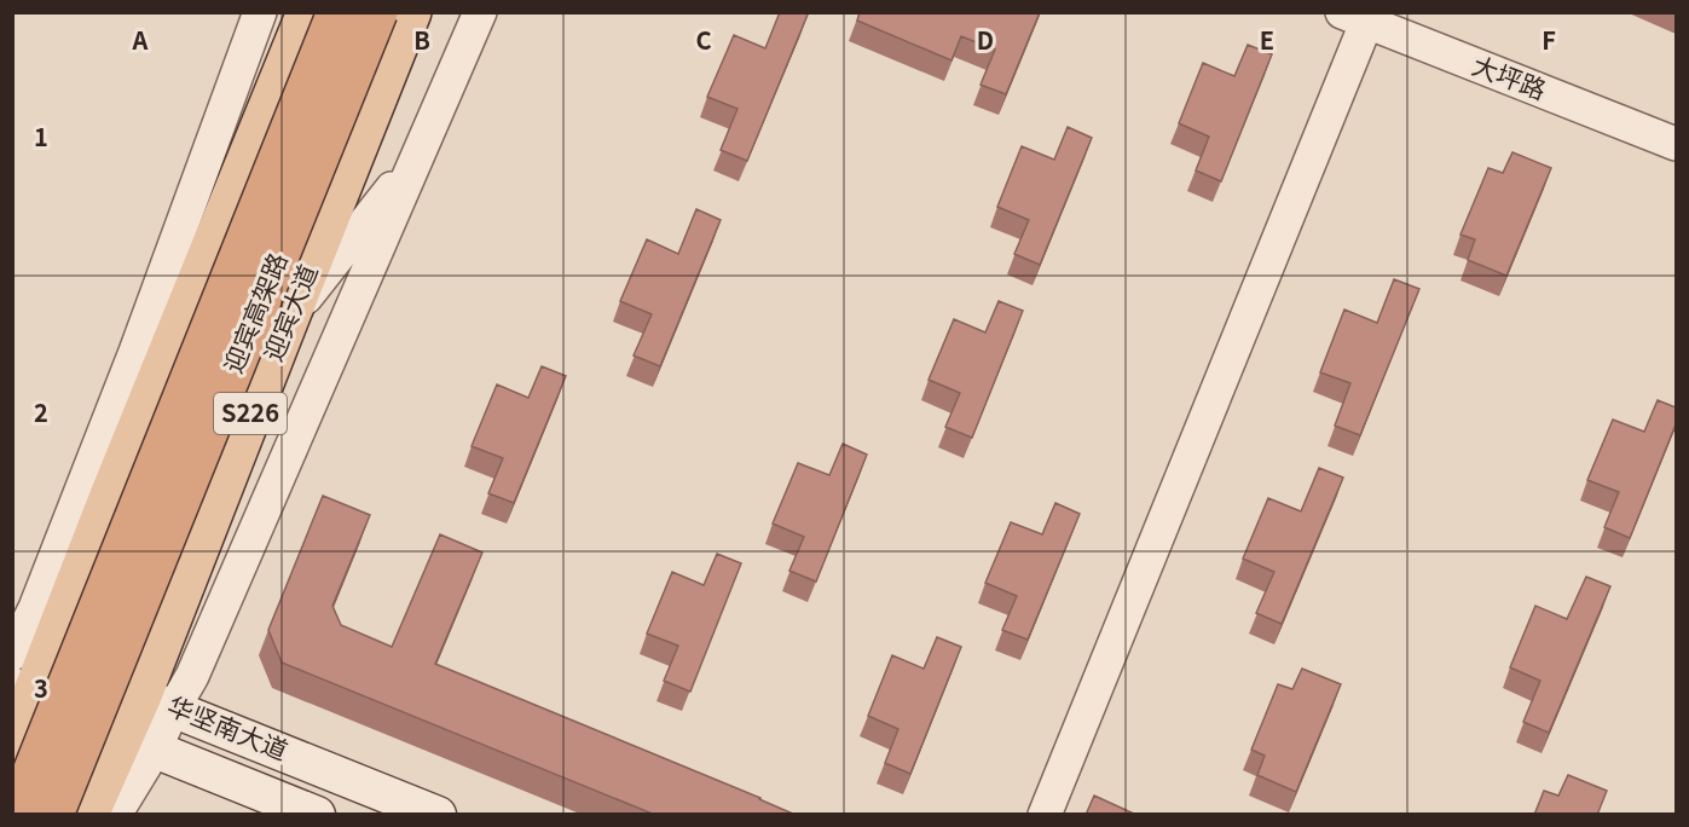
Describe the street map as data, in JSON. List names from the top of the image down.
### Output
{
  "streets": {
    "highway": ["迎宾高架路"],
    "main road": ["迎宾大道", "S226", "华坚南大道"],
    "street": ["大坪路"]
  },
  "crossings": [
    ["迎宾大道", "华坚南大道"]
  ],
  "grid": {
    "columns": [
      "A",
      "B",
      "C",
      "D",
      "E",
      "F"
    ],
    "rows": ["1", "2", "3"]
  }
}
